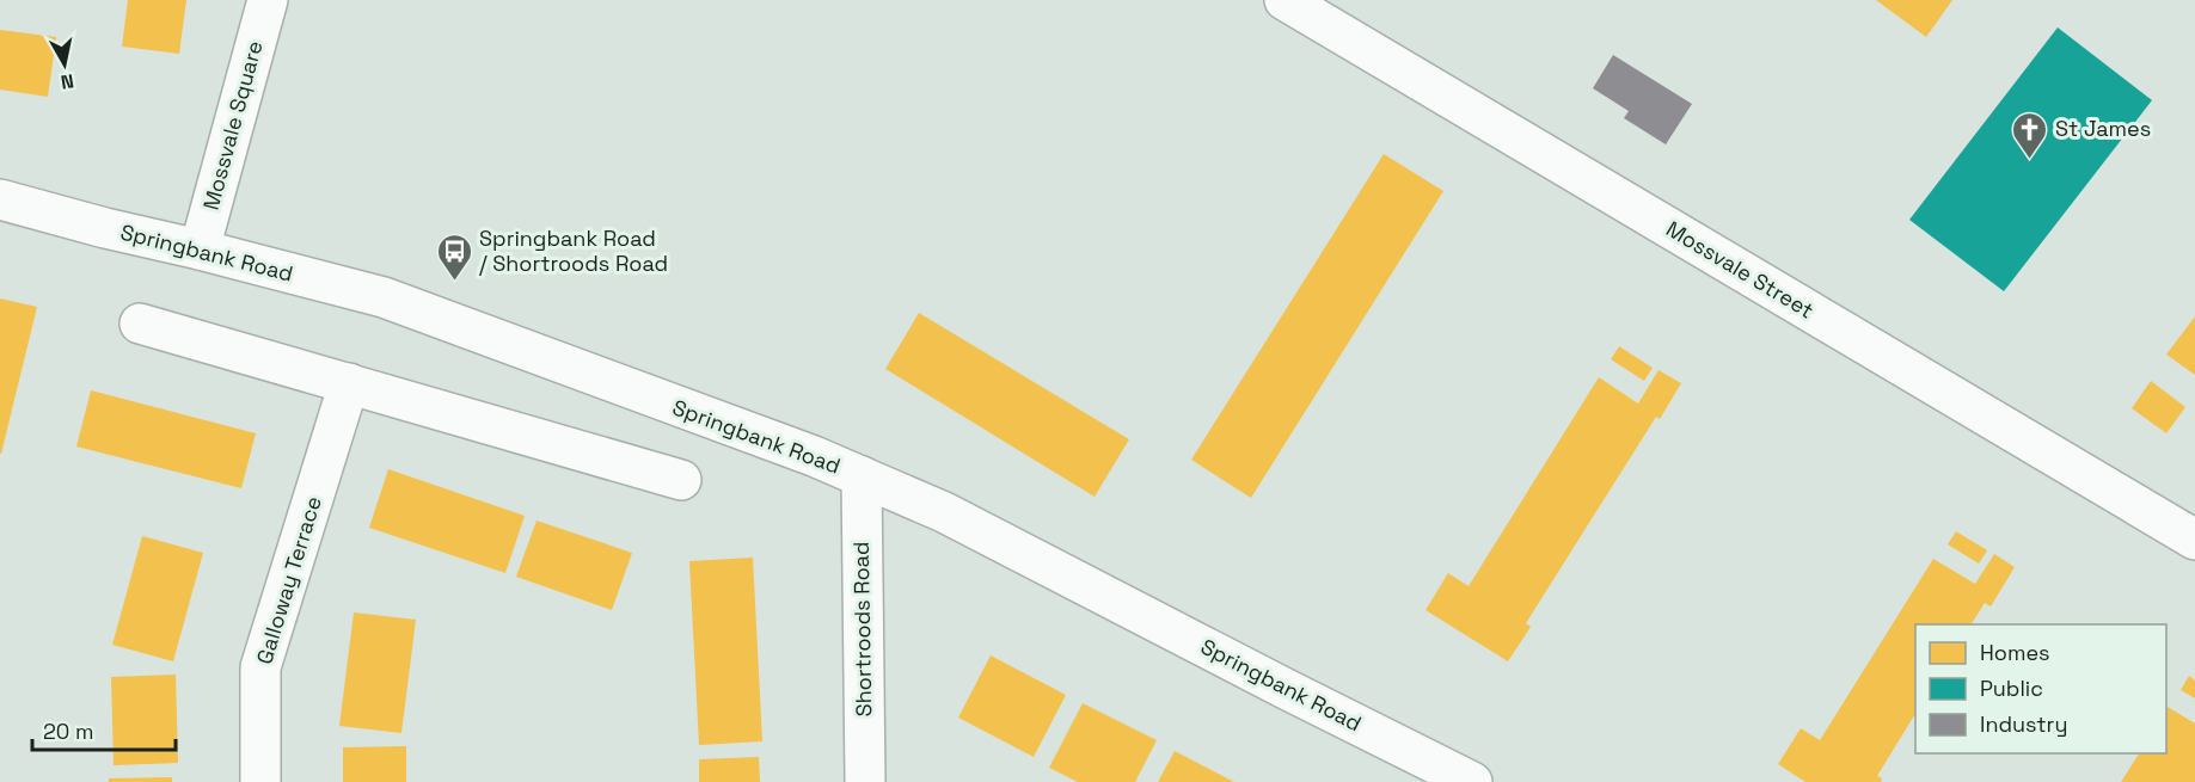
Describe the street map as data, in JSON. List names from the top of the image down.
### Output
{
  "streets": {
    "street": [
      "Mossvale Square",
      "Springbank Road",
      "Mossvale Street",
      "Galloway Terrace",
      "Shortroods Road"
    ]
  },
  "crossings": [
    ["Mossvale Square", "Springbank Road"],
    ["Springbank Road", "Shortroods Road"]
  ],
  "places": {
    "church": ["St James"],
    "bus stop": ["Springbank Road / Shortroods Road"]
  },
  "legend": ["Homes", "Public", "Industry"],
  "scale_bar": "20 m",
  "north": "bottom"
}
